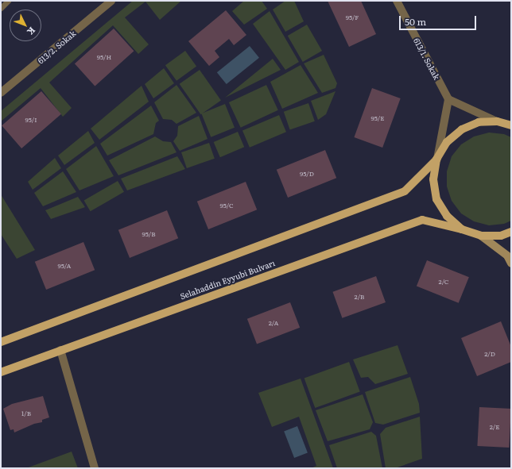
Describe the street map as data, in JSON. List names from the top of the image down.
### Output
{
  "streets": {
    "main road": ["Selahaddin Eyyubi Bulvarı"],
    "street": ["613/2. Sokak", "613/1. Sokak"]
  },
  "house_numbers": [
    "95/F",
    "95/H",
    "95/E",
    "95/I",
    "95/D",
    "95/C",
    "95/B",
    "95/A",
    "2/C",
    "2/B",
    "2/A",
    "2/D",
    "1/B",
    "2/E"
  ],
  "scale_bar": "50 m",
  "north": "bottom right"
}
